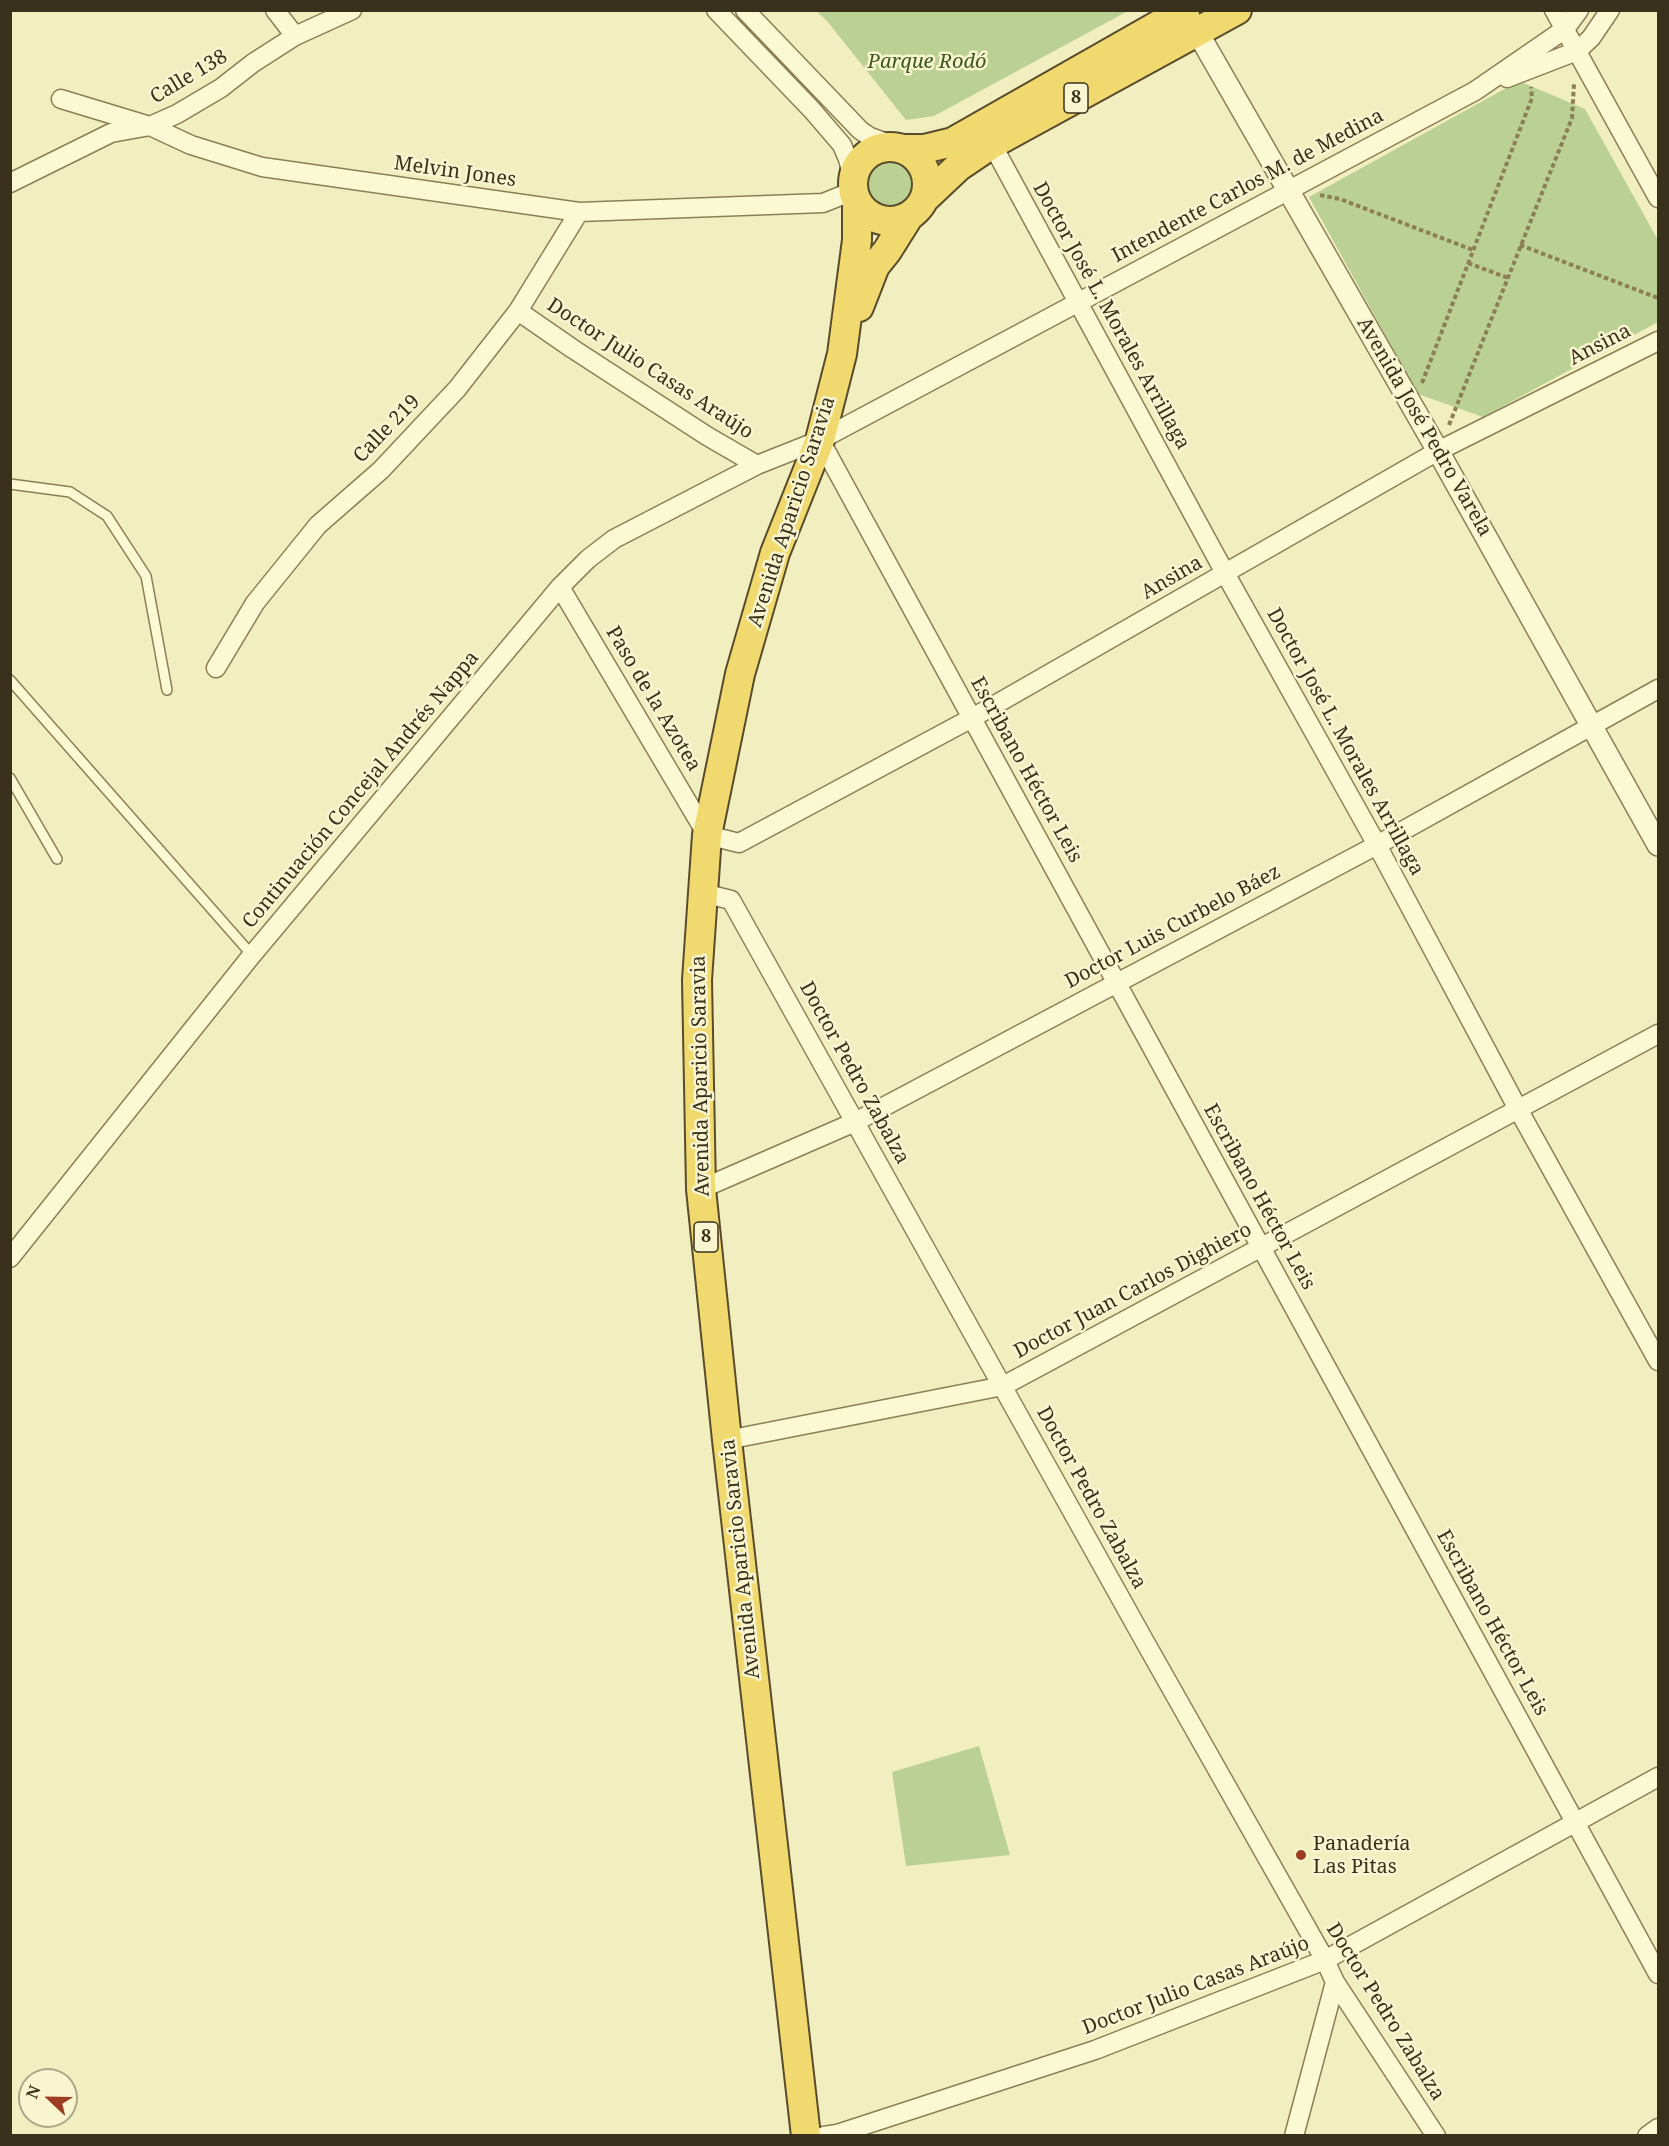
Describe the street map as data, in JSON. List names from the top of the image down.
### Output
{
  "streets": {
    "highway": ["8", "Avenida Aparicio Saravia"],
    "street": [
      "Calle 138",
      "Melvin Jones",
      "Intendente Carlos M. de Medina",
      "Doctor José L. Morales Arrillaga",
      "Ansina",
      "Doctor Julio Casas Araújo",
      "Avenida José Pedro Varela",
      "Calle 219",
      "Paso de la Azotea",
      "Escribano Héctor Leis",
      "Continuación Concejal Andrés Nappa",
      "Doctor Luis Curbelo Báez",
      "Doctor Pedro Zabalza",
      "Doctor Juan Carlos Dighiero"
    ]
  },
  "crossings": [
    ["Calle 138", "Melvin Jones"],
    ["8", "Melvin Jones"],
    ["8", "Doctor José L. Morales Arrillaga"],
    ["8", "Avenida José Pedro Varela"],
    ["8", "Avenida Aparicio Saravia"],
    ["Melvin Jones", "Calle 219"],
    ["Melvin Jones", "Avenida Aparicio Saravia"],
    ["Intendente Carlos M. de Medina", "Doctor José L. Morales Arrillaga"],
    ["Intendente Carlos M. de Medina", "Avenida José Pedro Varela"],
    ["Intendente Carlos M. de Medina", "Avenida Aparicio Saravia"],
    ["Intendente Carlos M. de Medina", "Escribano Héctor Leis"],
    ["Intendente Carlos M. de Medina", "Continuación Concejal Andrés Nappa"],
    ["Doctor José L. Morales Arrillaga", "Ansina"],
    ["Doctor José L. Morales Arrillaga", "Doctor Luis Curbelo Báez"],
    ["Doctor José L. Morales Arrillaga", "Doctor Juan Carlos Dighiero"],
    ["Ansina", "Avenida José Pedro Varela"],
    ["Ansina", "Avenida Aparicio Saravia"],
    ["Ansina", "Paso de la Azotea"],
    ["Ansina", "Escribano Héctor Leis"],
    ["Doctor Julio Casas Araújo", "Calle 219"],
    ["Doctor Julio Casas Araújo", "Escribano Héctor Leis"],
    ["Doctor Julio Casas Araújo", "Continuación Concejal Andrés Nappa"],
    ["Doctor Julio Casas Araújo", "Doctor Pedro Zabalza"],
    ["Avenida José Pedro Varela", "Doctor Luis Curbelo Báez"],
    ["Avenida Aparicio Saravia", "Paso de la Azotea"],
    ["Avenida Aparicio Saravia", "Escribano Héctor Leis"],
    ["Avenida Aparicio Saravia", "Continuación Concejal Andrés Nappa"],
    ["Avenida Aparicio Saravia", "Doctor Luis Curbelo Báez"],
    ["Avenida Aparicio Saravia", "Doctor Pedro Zabalza"],
    ["Avenida Aparicio Saravia", "Doctor Juan Carlos Dighiero"],
    ["Paso de la Azotea", "Continuación Concejal Andrés Nappa"],
    ["Escribano Héctor Leis", "Continuación Concejal Andrés Nappa"],
    ["Escribano Héctor Leis", "Doctor Luis Curbelo Báez"],
    ["Escribano Héctor Leis", "Doctor Juan Carlos Dighiero"],
    ["Doctor Luis Curbelo Báez", "Doctor Pedro Zabalza"],
    ["Doctor Pedro Zabalza", "Doctor Juan Carlos Dighiero"]
  ],
  "parks": ["Parque Rodó"],
  "places": ["Panadería Las Pitas"],
  "north": "left"
}
